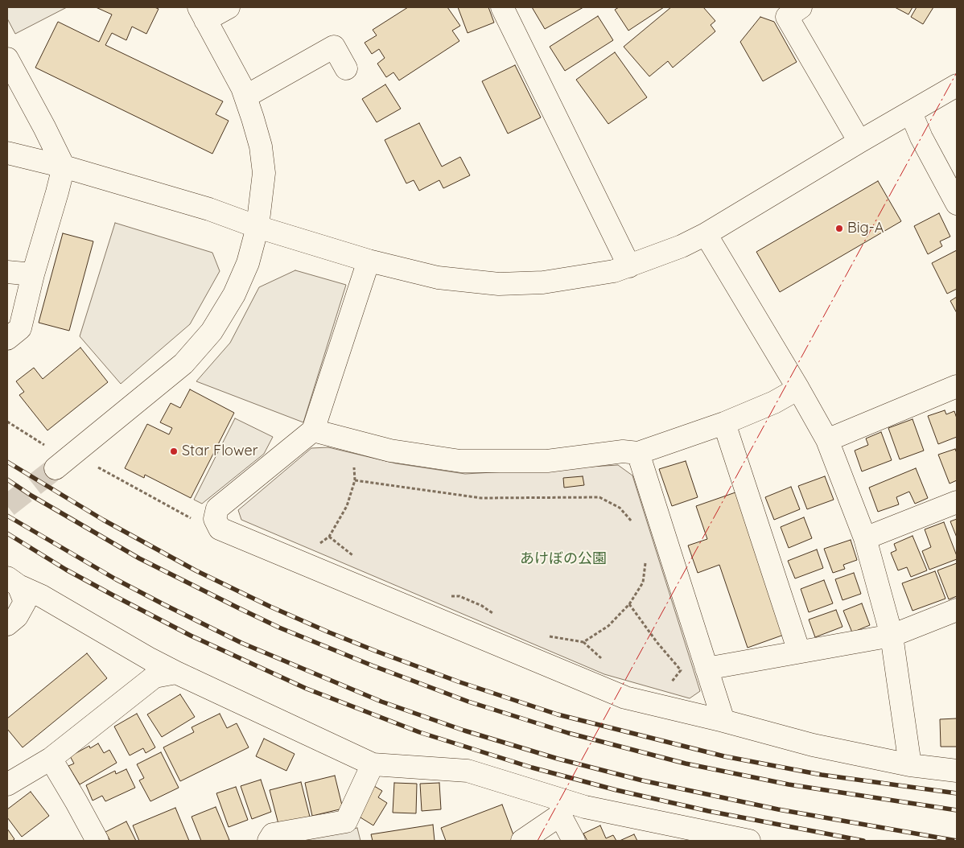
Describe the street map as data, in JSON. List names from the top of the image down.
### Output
{
  "parks": ["あけぼの公園"],
  "places": ["Big-A", "Star Flower"]
}
